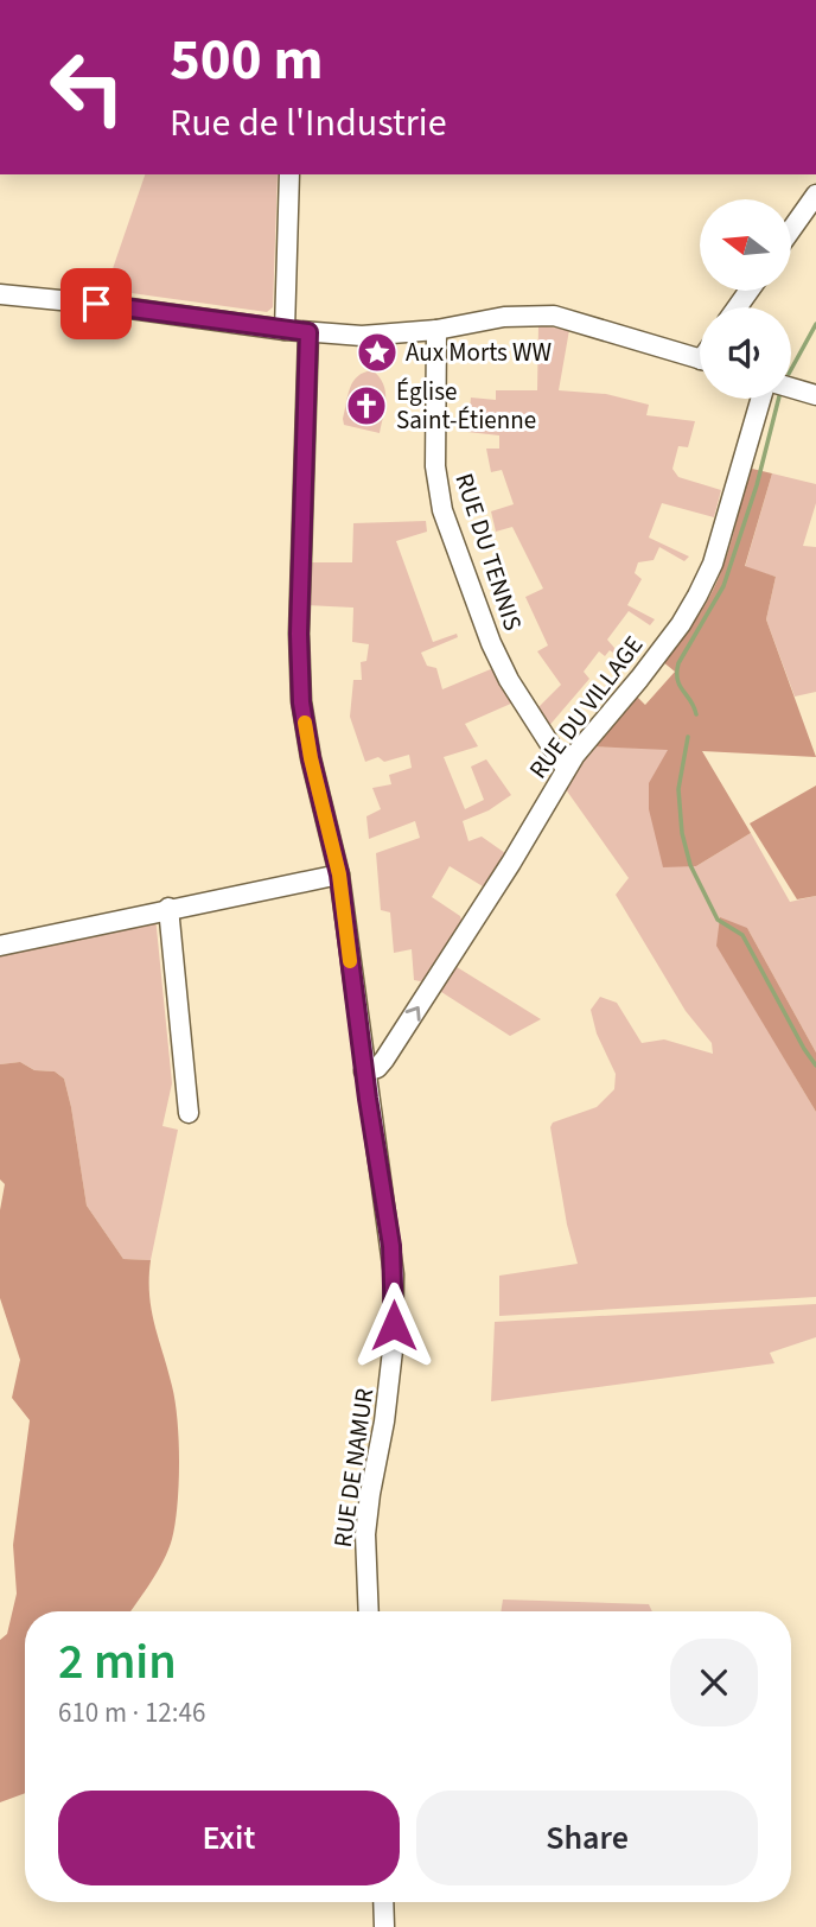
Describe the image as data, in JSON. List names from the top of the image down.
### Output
{
  "streets": {
    "street": ["RUE DU TENNIS", "RUE DU VILLAGE", "RUE DE NAMUR"]
  },
  "crossings": [
    ["RUE DU TENNIS", "RUE DU VILLAGE"],
    ["RUE DU VILLAGE", "RUE DE NAMUR"]
  ],
  "one_way": ["RUE DU VILLAGE"],
  "places": {
    "place": ["Aux Morts WW"],
    "church": ["Église Saint-Étienne"]
  },
  "north": "left",
  "page": {
    "turn": ["500 m", "Rue de l'Industrie"],
    "heading": ["2 min", "610 m · 12:46"],
    "buttons": ["Exit", "Share"]
  }
}
